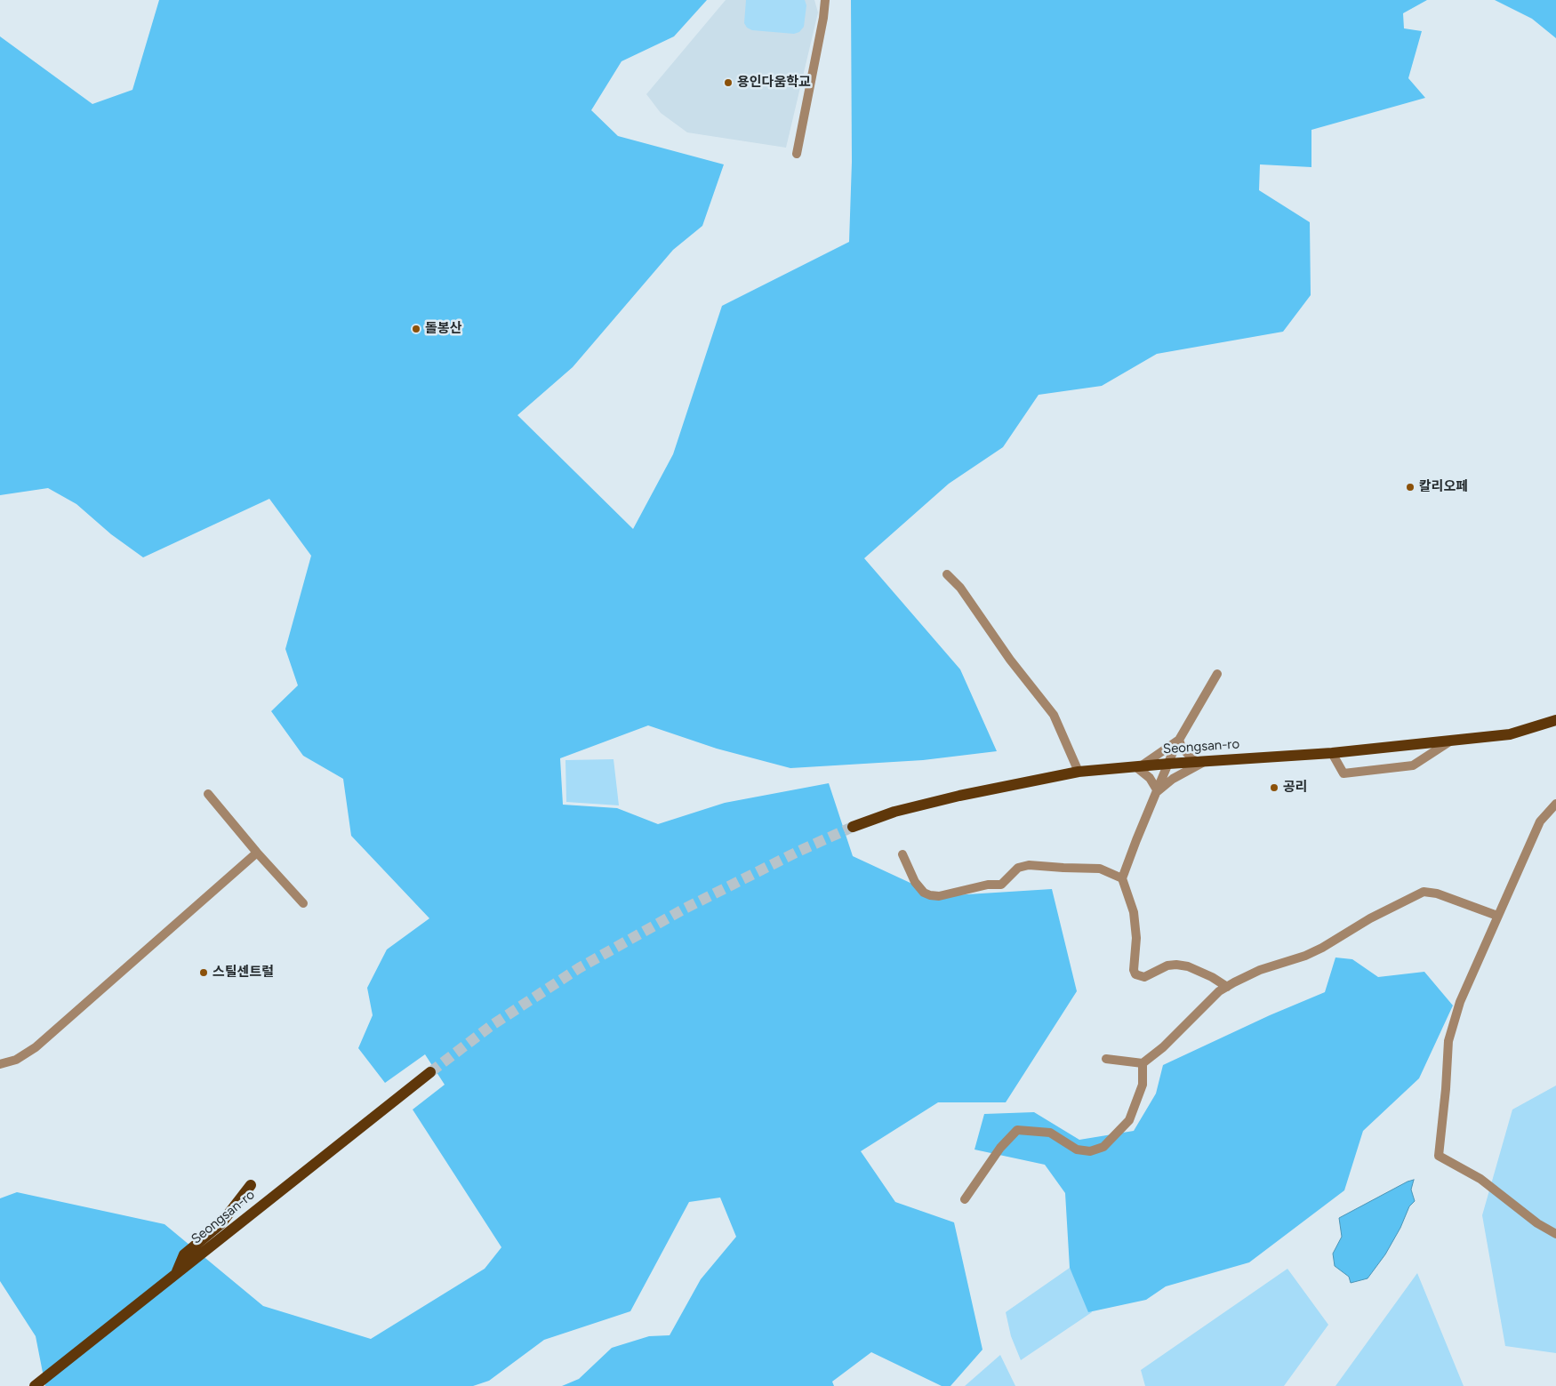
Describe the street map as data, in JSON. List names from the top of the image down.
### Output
{
  "streets": {
    "main road": ["Seongsan-ro"]
  },
  "places": [
    "용인다움학교",
    "돌봉산",
    "칼리오페",
    "공리",
    "스틸센트럴"
  ]
}
